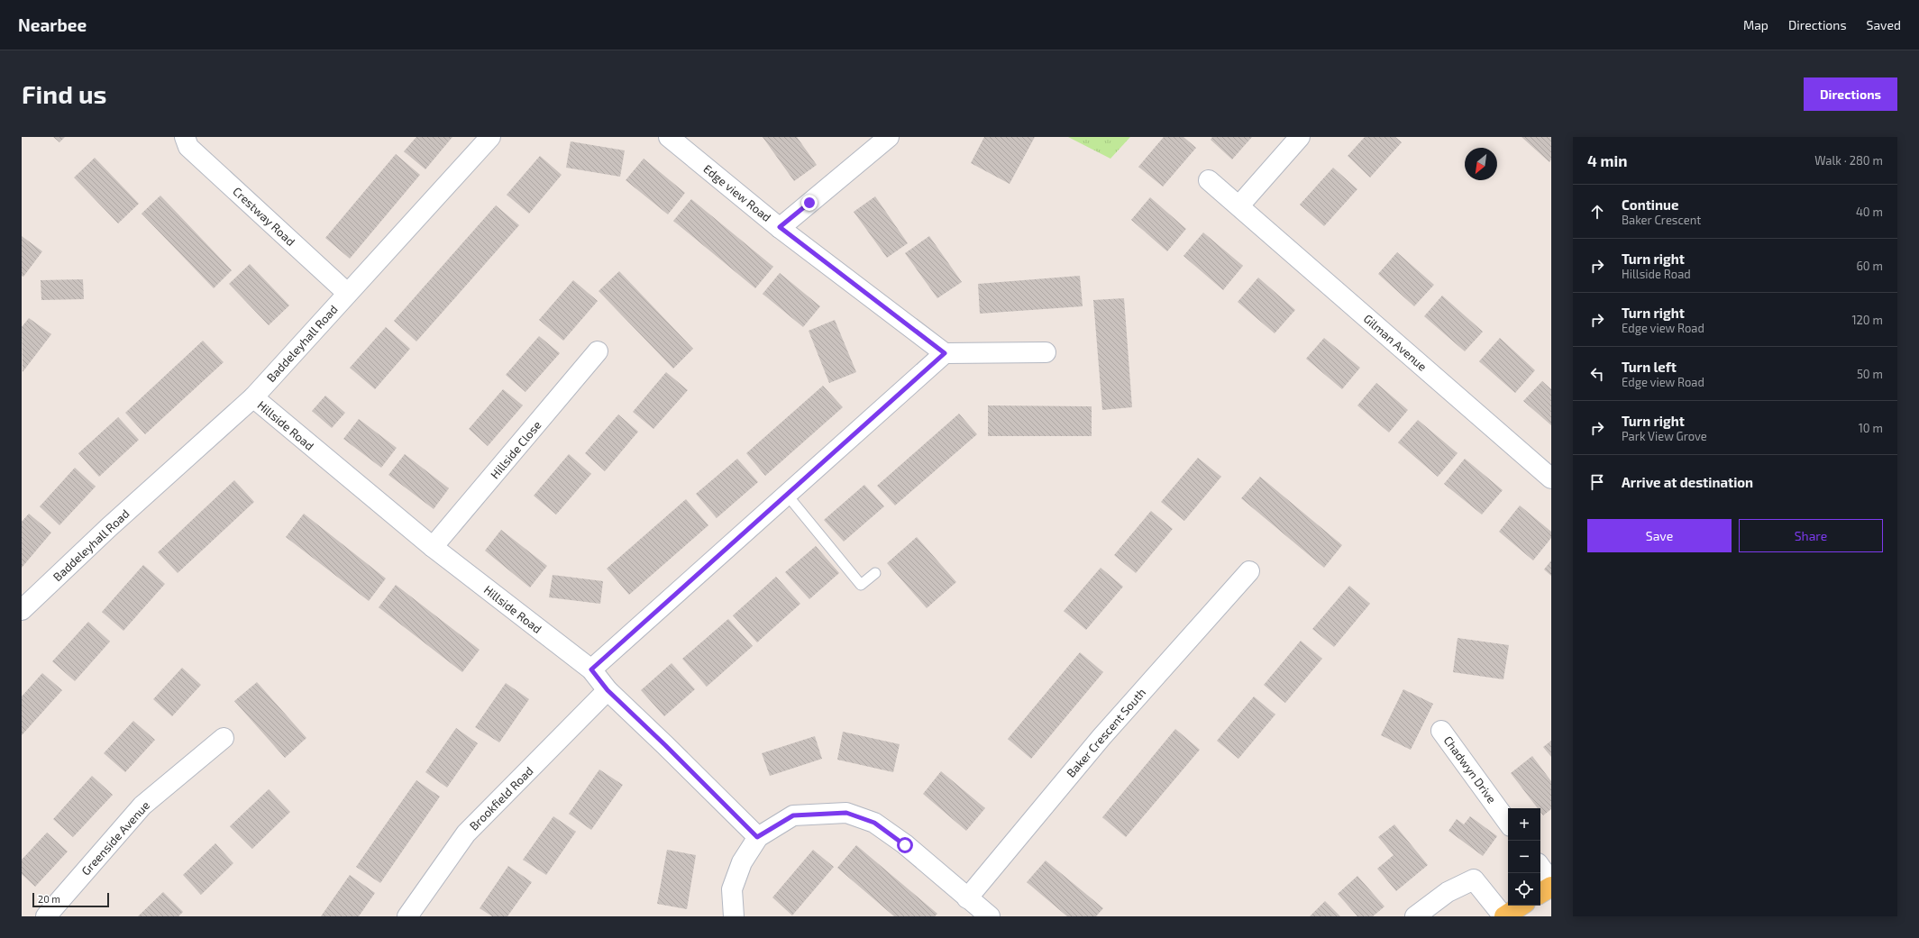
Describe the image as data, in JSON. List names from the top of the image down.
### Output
{
  "streets": {
    "street": [
      "Edge view Road",
      "Crestway Road",
      "Gilman Avenue",
      "Baddeleyhall Road",
      "Hillside Road",
      "Hillside Close",
      "Baker Crescent South",
      "Chadwyn Drive",
      "Brookfield Road",
      "Greenside Avenue"
    ]
  },
  "crossings": [
    ["Crestway Road", "Baddeleyhall Road"],
    ["Baddeleyhall Road", "Hillside Road"],
    ["Hillside Road", "Hillside Close"],
    ["Hillside Road", "Brookfield Road"]
  ],
  "scale_bar": "20 m",
  "north": "bottom left",
  "page": {
    "header": "Nearbee",
    "nav": ["Map", "Directions", "Saved"],
    "buttons": [
      "Directions",
      ["Save", "Share"]
    ],
    "title": "Find us",
    "heading": ["4 min", "Walk · 280 m"],
    "list": [
      ["Continue", "Baker Crescent", "40 m"],
      ["Turn right", "Hillside Road", "60 m"],
      ["Turn right", "Edge view Road", "120 m"],
      ["Turn left", "Edge view Road", "50 m"],
      ["Turn right", "Park View Grove", "10 m"],
      "Arrive at destination"
    ],
    "map_buttons": ["+", "−"],
    "scale": "20 m"
  }
}
